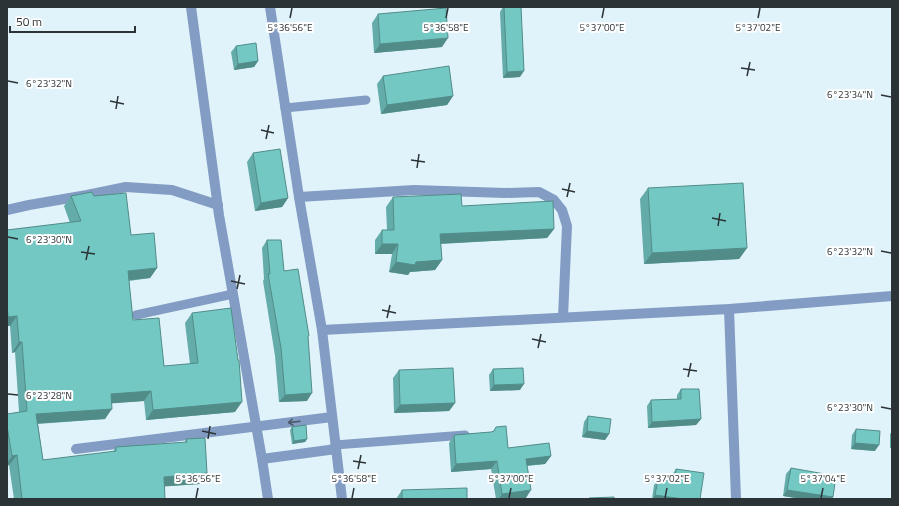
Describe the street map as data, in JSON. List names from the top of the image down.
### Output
{
  "scale_bar": "50 m",
  "coordinates": [
    "5°36'56\"E",
    "5°36'58\"E",
    "5°37'00\"E",
    "5°37'02\"E",
    "6°23'32\"N",
    "6°23'34\"N",
    "6°23'30\"N",
    "6°23'28\"N",
    "5°37'04\"E"
  ]
}
